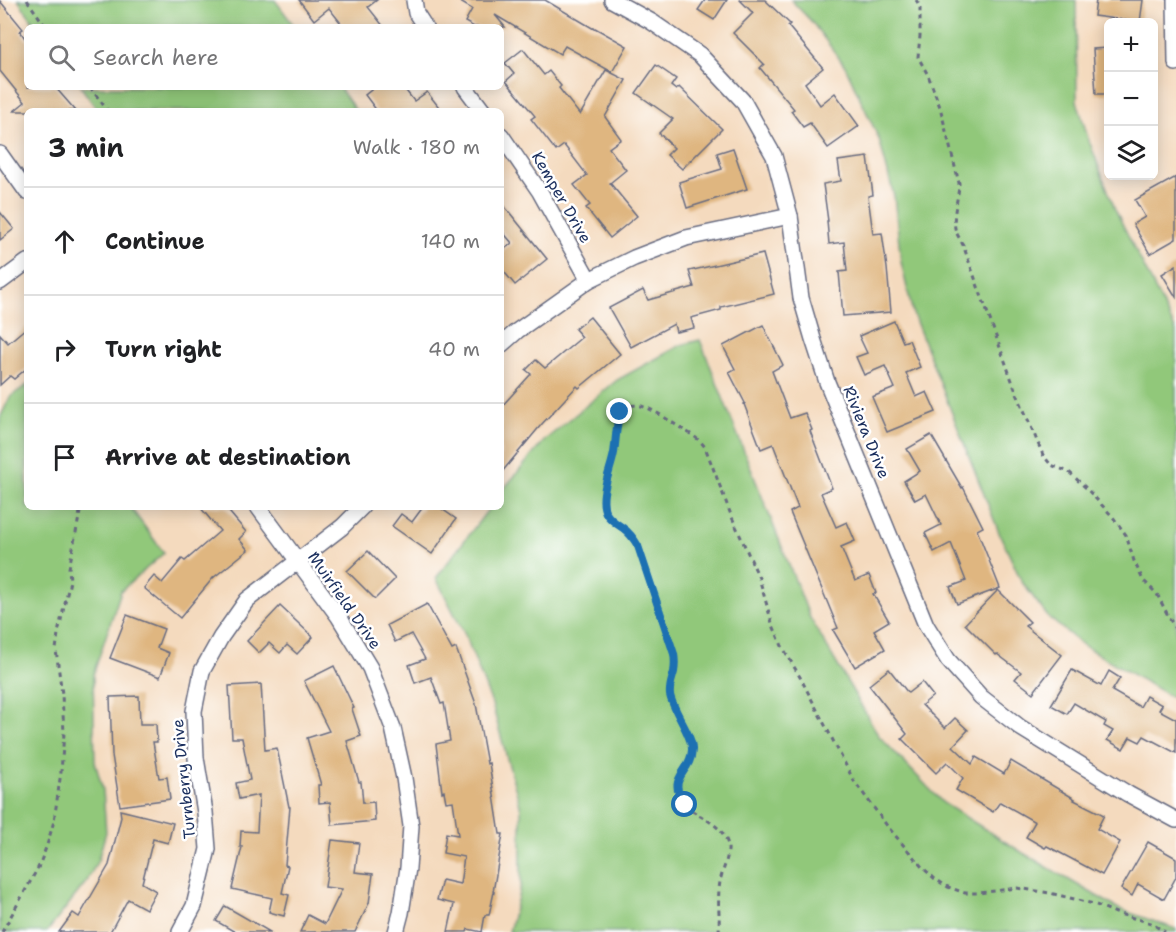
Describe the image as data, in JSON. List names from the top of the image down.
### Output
{
  "streets": {
    "street": [
      "Kemper Drive",
      "Riviera Drive",
      "Muirfield Drive",
      "Turnberry Drive"
    ]
  },
  "crossings": [
    ["Muirfield Drive", "Turnberry Drive"]
  ],
  "page": {
    "map_buttons": ["+", "−"],
    "search": "Search here",
    "heading": ["3 min", "Walk · 180 m"],
    "list": [
      ["Continue", "140 m"],
      ["Turn right", "40 m"],
      "Arrive at destination"
    ]
  }
}
